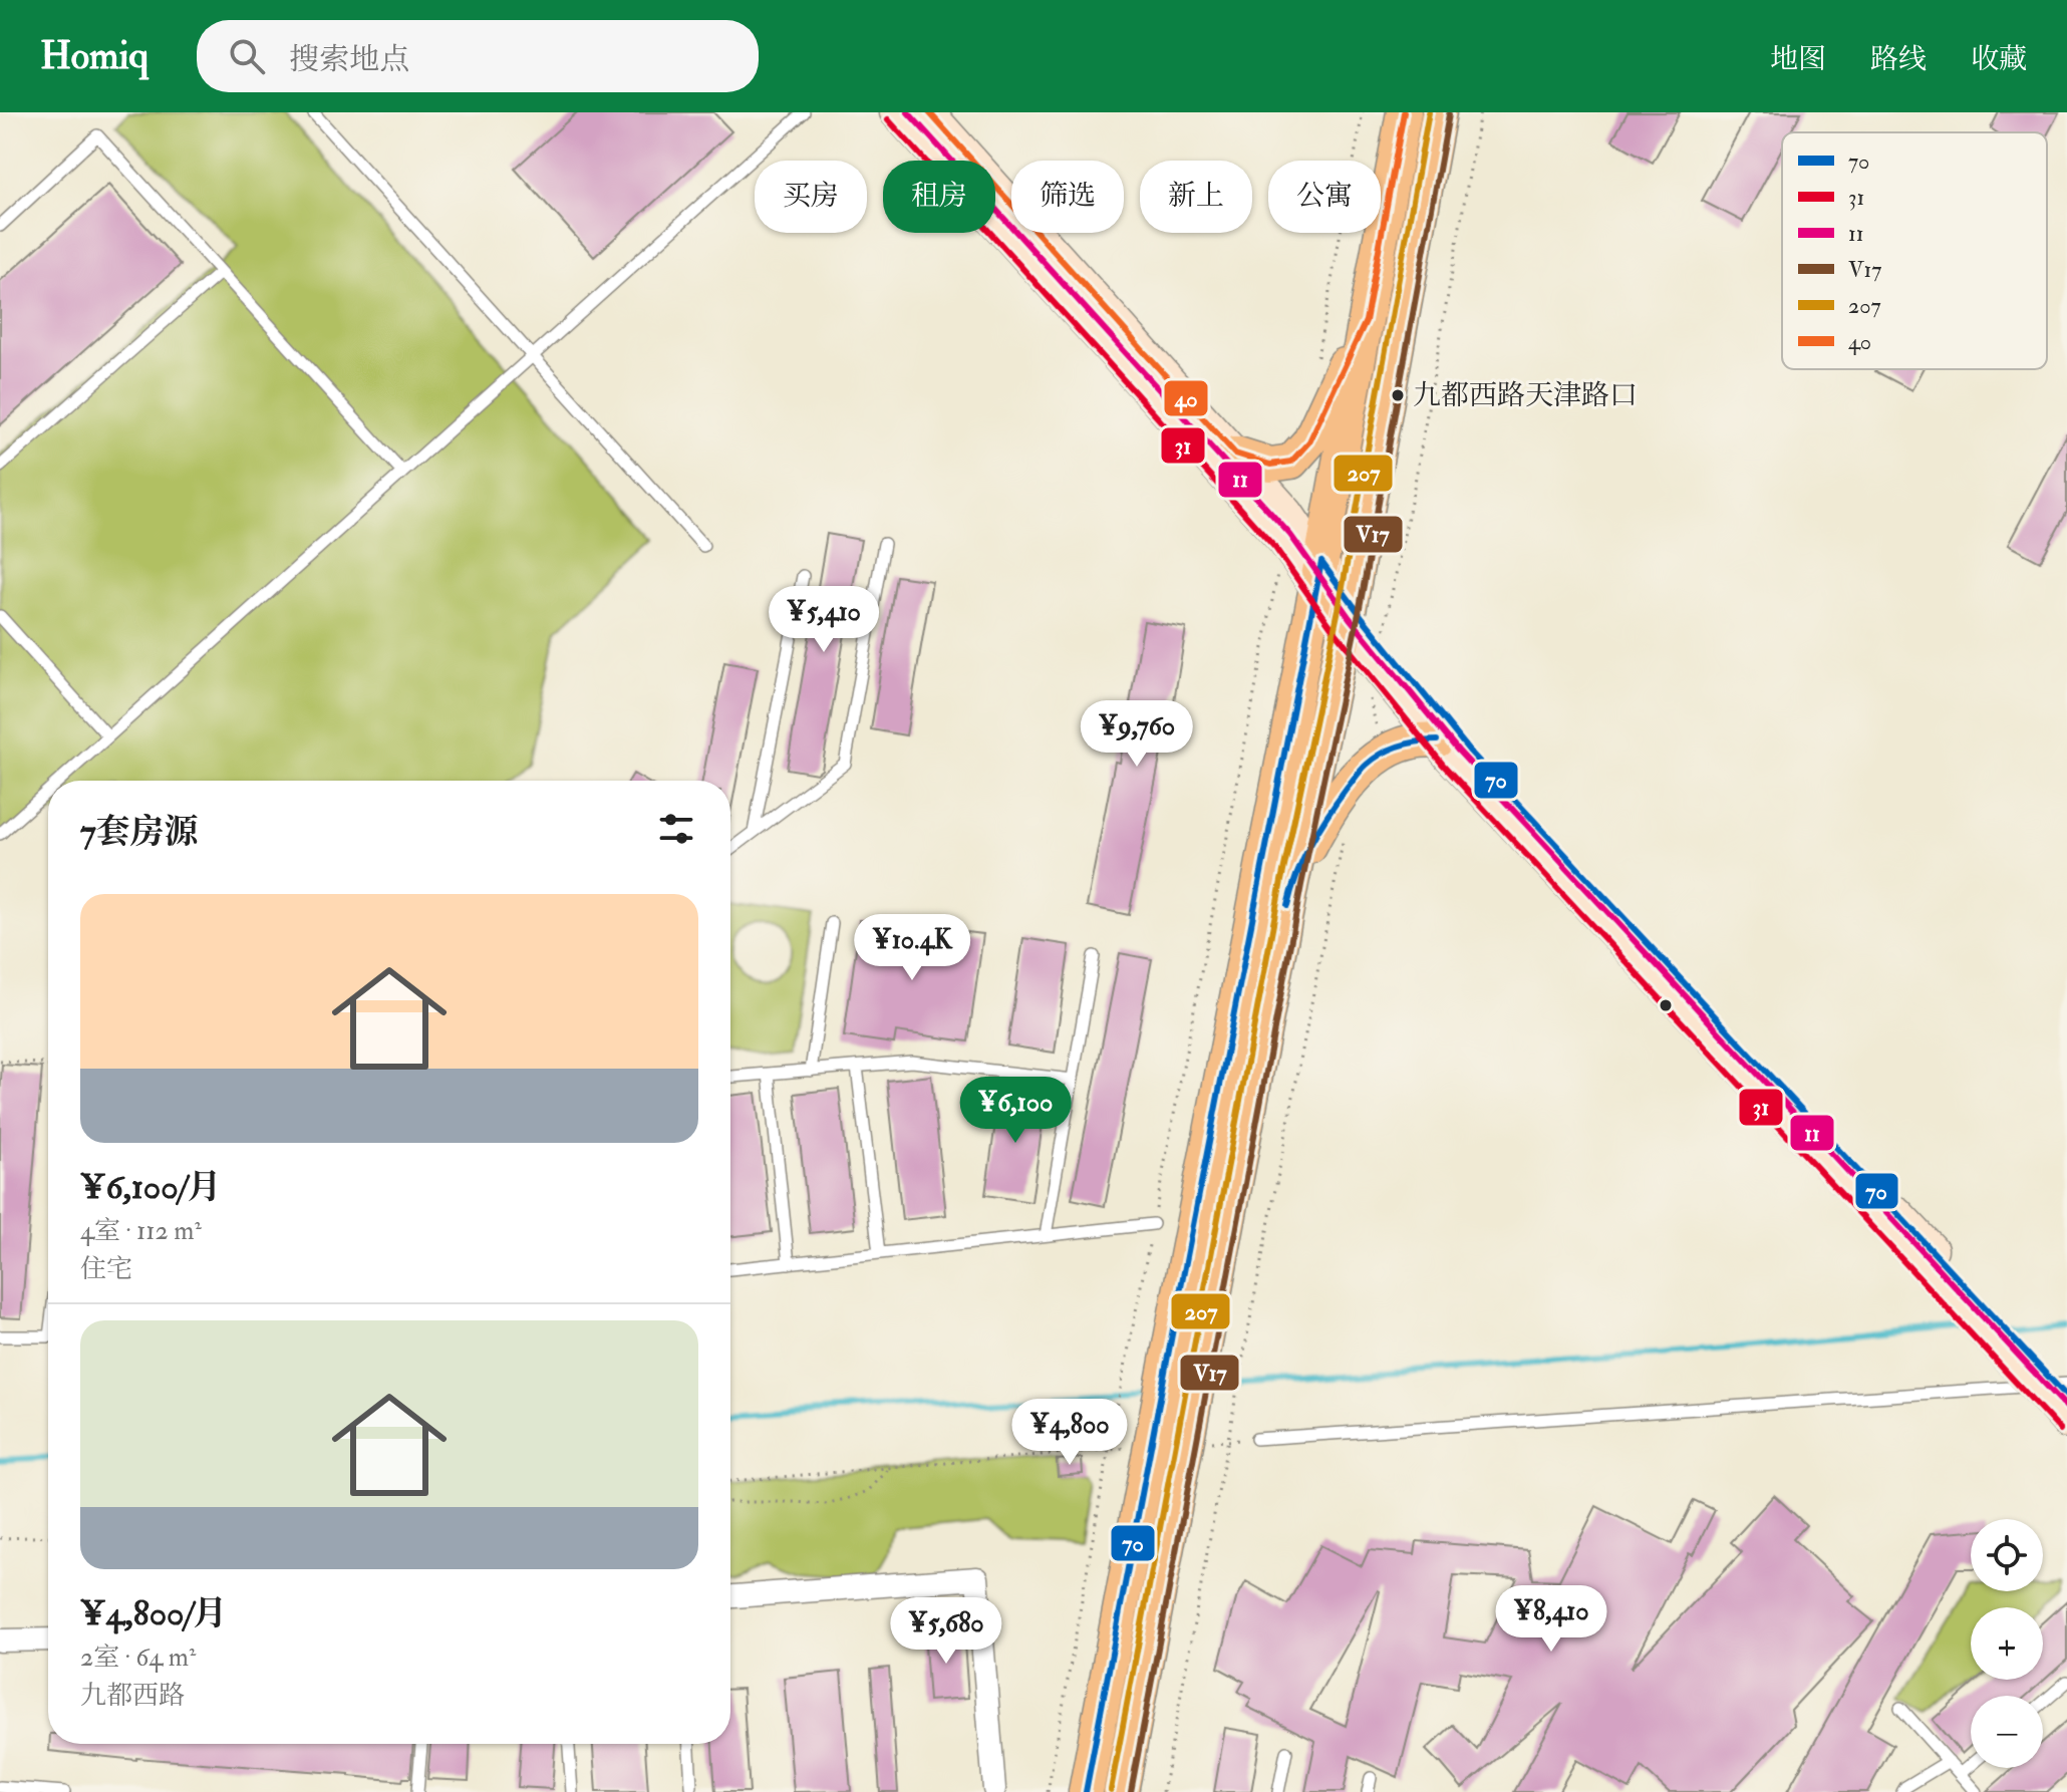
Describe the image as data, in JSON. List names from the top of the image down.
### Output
{
  "places": ["九都西路天津路口"],
  "lines": [
    "transit line 11",
    "transit line 207",
    "transit line 40",
    "transit line V17",
    "transit line 31",
    "transit line 70"
  ],
  "legend": [
    "70",
    "31",
    "11",
    "V17",
    "207",
    "40"
  ],
  "page": {
    "header": "Homiq",
    "search": "搜索地点",
    "nav": ["地图", "路线", "收藏"],
    "chip": [
      "买房",
      "租房",
      "筛选",
      "新上",
      "公寓"
    ],
    "price": [
      "¥5,410",
      "¥9,760",
      "¥10.4K",
      "¥6,100",
      "¥4,800",
      "¥8,410",
      "¥5,680"
    ],
    "heading": "7套房源",
    "list": [
      {
        "name": "¥6,100/月",
        "note": "4室 · 112 m² · 住宅"
      },
      {
        "name": "¥4,800/月",
        "note": "2室 · 64 m² · 九都西路"
      }
    ],
    "map_buttons": ["+", "−"]
  }
}
